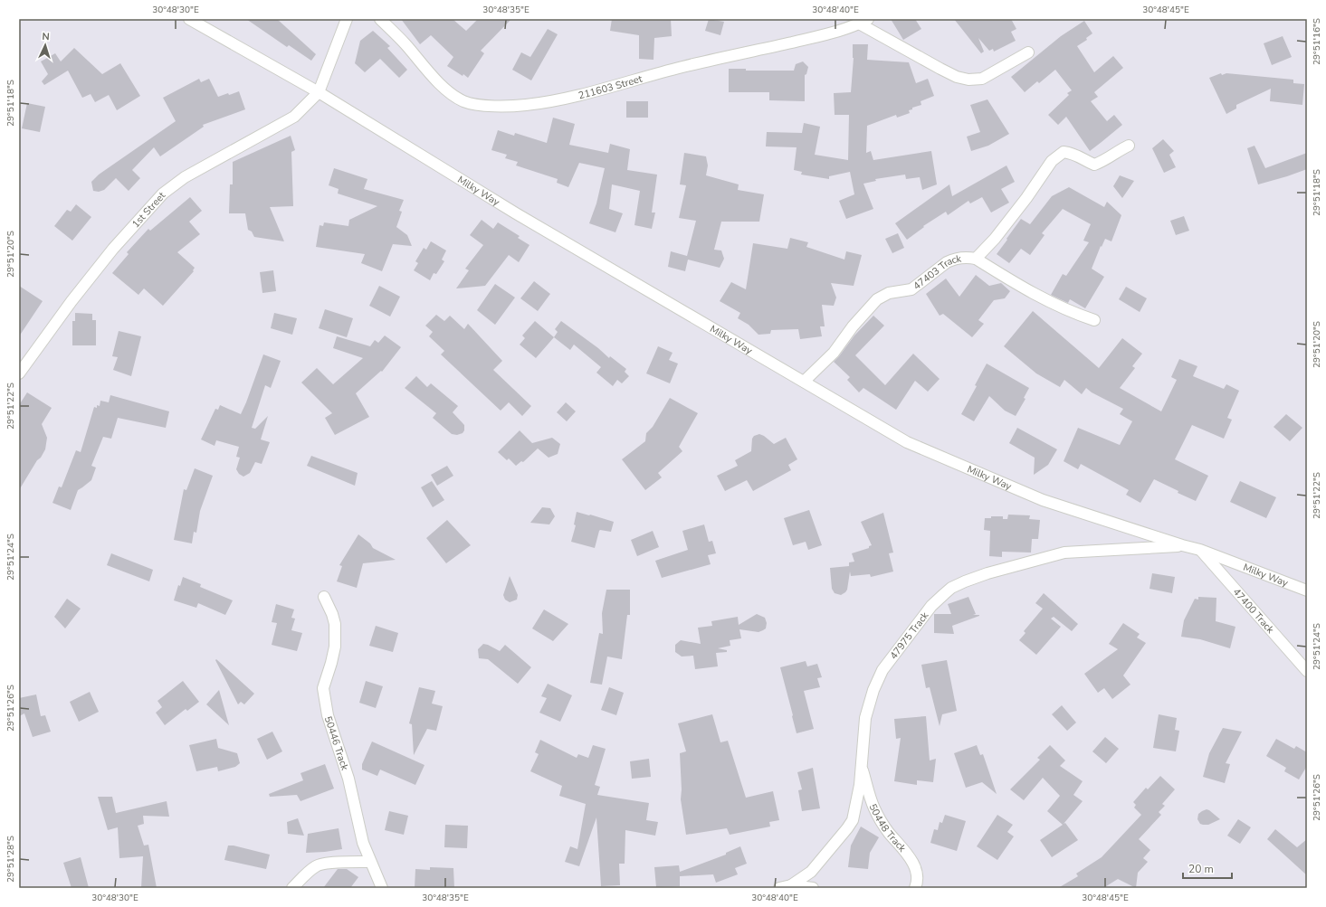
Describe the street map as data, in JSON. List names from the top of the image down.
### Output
{
  "streets": {
    "street": [
      "211603 Street",
      "Milky Way",
      "1st Street",
      "47403 Track",
      "47400 Track",
      "47975 Track",
      "50446 Track",
      "50448 Track"
    ]
  },
  "crossings": [
    ["Milky Way", "1st Street"],
    ["Milky Way", "47403 Track"],
    ["Milky Way", "47400 Track"],
    ["Milky Way", "47975 Track"],
    ["47975 Track", "50448 Track"]
  ],
  "scale_bar": "20 m",
  "north": "top",
  "coordinates": [
    "30°48'30\"E",
    "30°48'35\"E",
    "30°48'40\"E",
    "30°48'45\"E",
    "29°51'16\"S",
    "29°51'18\"S",
    "29°51'20\"S",
    "29°51'22\"S",
    "29°51'24\"S",
    "29°51'26\"S",
    "29°51'28\"S"
  ]
}
